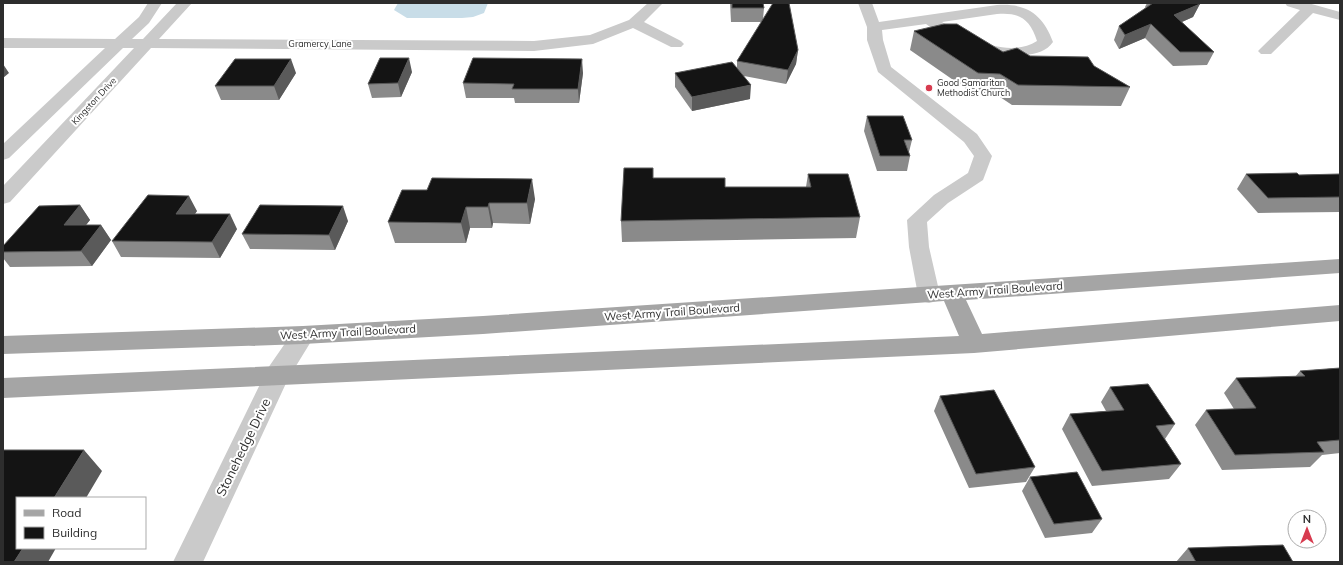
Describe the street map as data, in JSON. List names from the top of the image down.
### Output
{
  "streets": {
    "main road": ["West Army Trail Boulevard"],
    "street": ["Gramercy Lane", "Kingston Drive", "Stonehedge Drive"]
  },
  "crossings": [
    ["Gramercy Lane", "Kingston Drive"],
    ["West Army Trail Boulevard", "Stonehedge Drive"]
  ],
  "places": ["Good Samaritan Methodist Church"],
  "legend": ["Road", "Building"],
  "north": "top"
}
